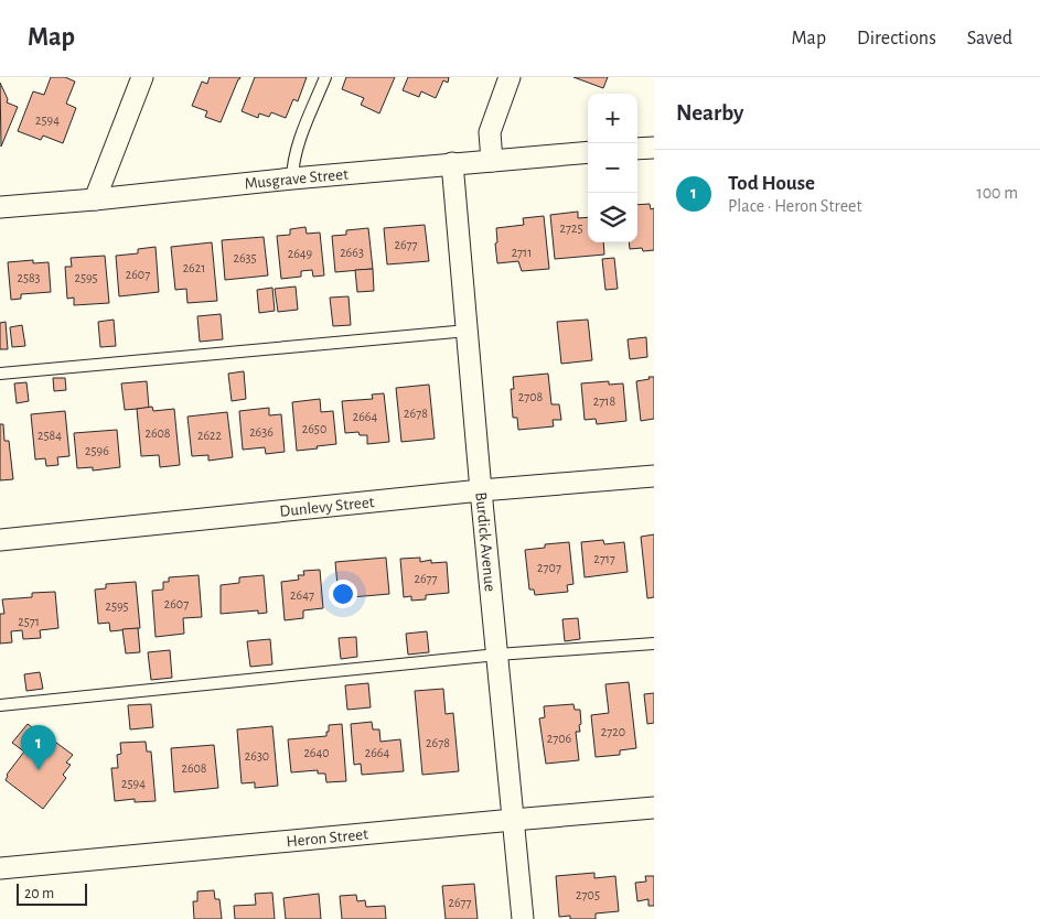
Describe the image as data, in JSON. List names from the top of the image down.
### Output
{
  "streets": {
    "street": [
      "Musgrave Street",
      "Dunlevy Street",
      "Burdick Avenue",
      "Heron Street"
    ]
  },
  "crossings": [
    ["Musgrave Street", "Burdick Avenue"],
    ["Dunlevy Street", "Burdick Avenue"],
    ["Burdick Avenue", "Heron Street"]
  ],
  "house_numbers": [
    "2594",
    "2725",
    "2677",
    "2663",
    "2711",
    "2649",
    "2635",
    "2621",
    "2607",
    "2583",
    "2595",
    "2708",
    "2718",
    "2678",
    "2664",
    "2650",
    "2636",
    "2608",
    "2584",
    "2622",
    "2596",
    "2717",
    "2707",
    "2677",
    "2647",
    "2607",
    "2595",
    "2571",
    "2720",
    "2706",
    "2678",
    "2640",
    "2664",
    "2630",
    "2608",
    "2594",
    "2705",
    "2677"
  ],
  "scale_bar": "20 m",
  "page": {
    "header": "Map",
    "nav": ["Map", "Directions", "Saved"],
    "heading": "Nearby",
    "map_buttons": ["+", "−"],
    "list": [
      {
        "mark": "1",
        "name": "Tod House",
        "note": "Place · Heron Street",
        "value": "100 m"
      }
    ],
    "pins": "1",
    "scale": "20 m"
  }
}
